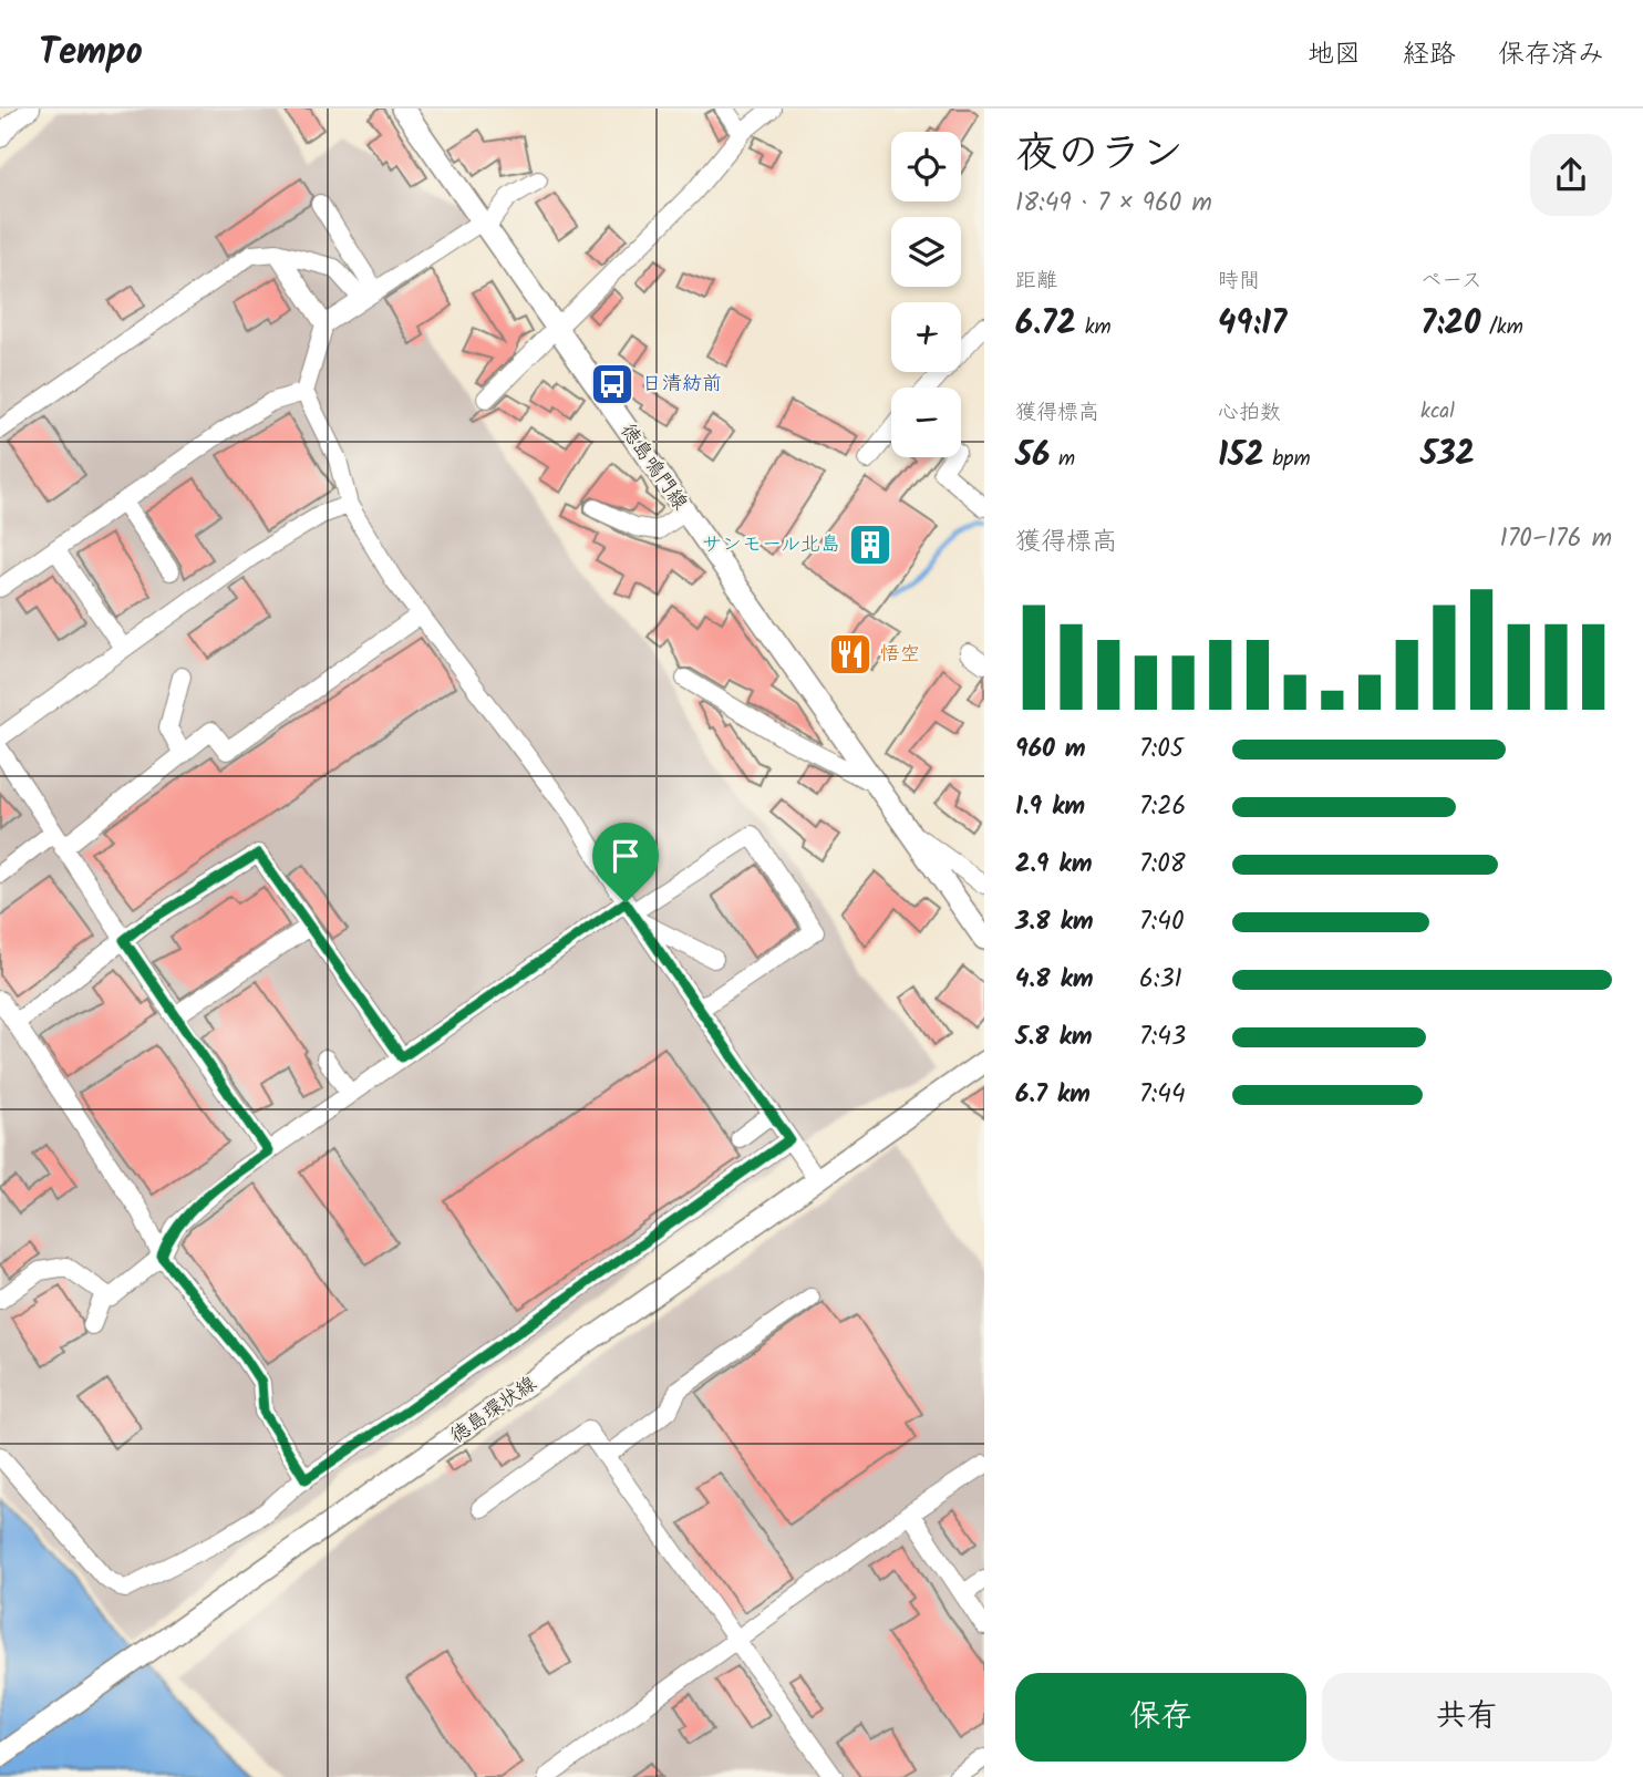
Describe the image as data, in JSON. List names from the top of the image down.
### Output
{
  "streets": {
    "main road": ["徳島鳴門線", "徳島環状線"]
  },
  "places": {
    "bus stop": ["日清紡前"],
    "building": ["サンモール北島"],
    "restaurant": ["悟空"]
  },
  "page": {
    "header": "Tempo",
    "nav": ["地図", "経路", "保存済み"],
    "heading": ["夜のラン", "18:49 · 7 × 960 m"],
    "map_buttons": ["+", "−"],
    "stats": [
      ["距離", "6.72 km"],
      ["時間", "49:17"],
      ["ペース", "7:20 /km"],
      ["獲得標高", "56 m"],
      ["心拍数", "152 bpm"],
      ["kcal", "532"]
    ],
    "chart": ["獲得標高", "170–176 m"],
    "list": [
      {
        "name": "960 m",
        "note": "7:05"
      },
      {
        "name": "1.9 km",
        "note": "7:26"
      },
      {
        "name": "2.9 km",
        "note": "7:08"
      },
      {
        "name": "3.8 km",
        "note": "7:40"
      },
      {
        "name": "4.8 km",
        "note": "6:31"
      },
      {
        "name": "5.8 km",
        "note": "7:43"
      },
      {
        "name": "6.7 km",
        "note": "7:44"
      }
    ],
    "buttons": ["保存", "共有"]
  }
}
